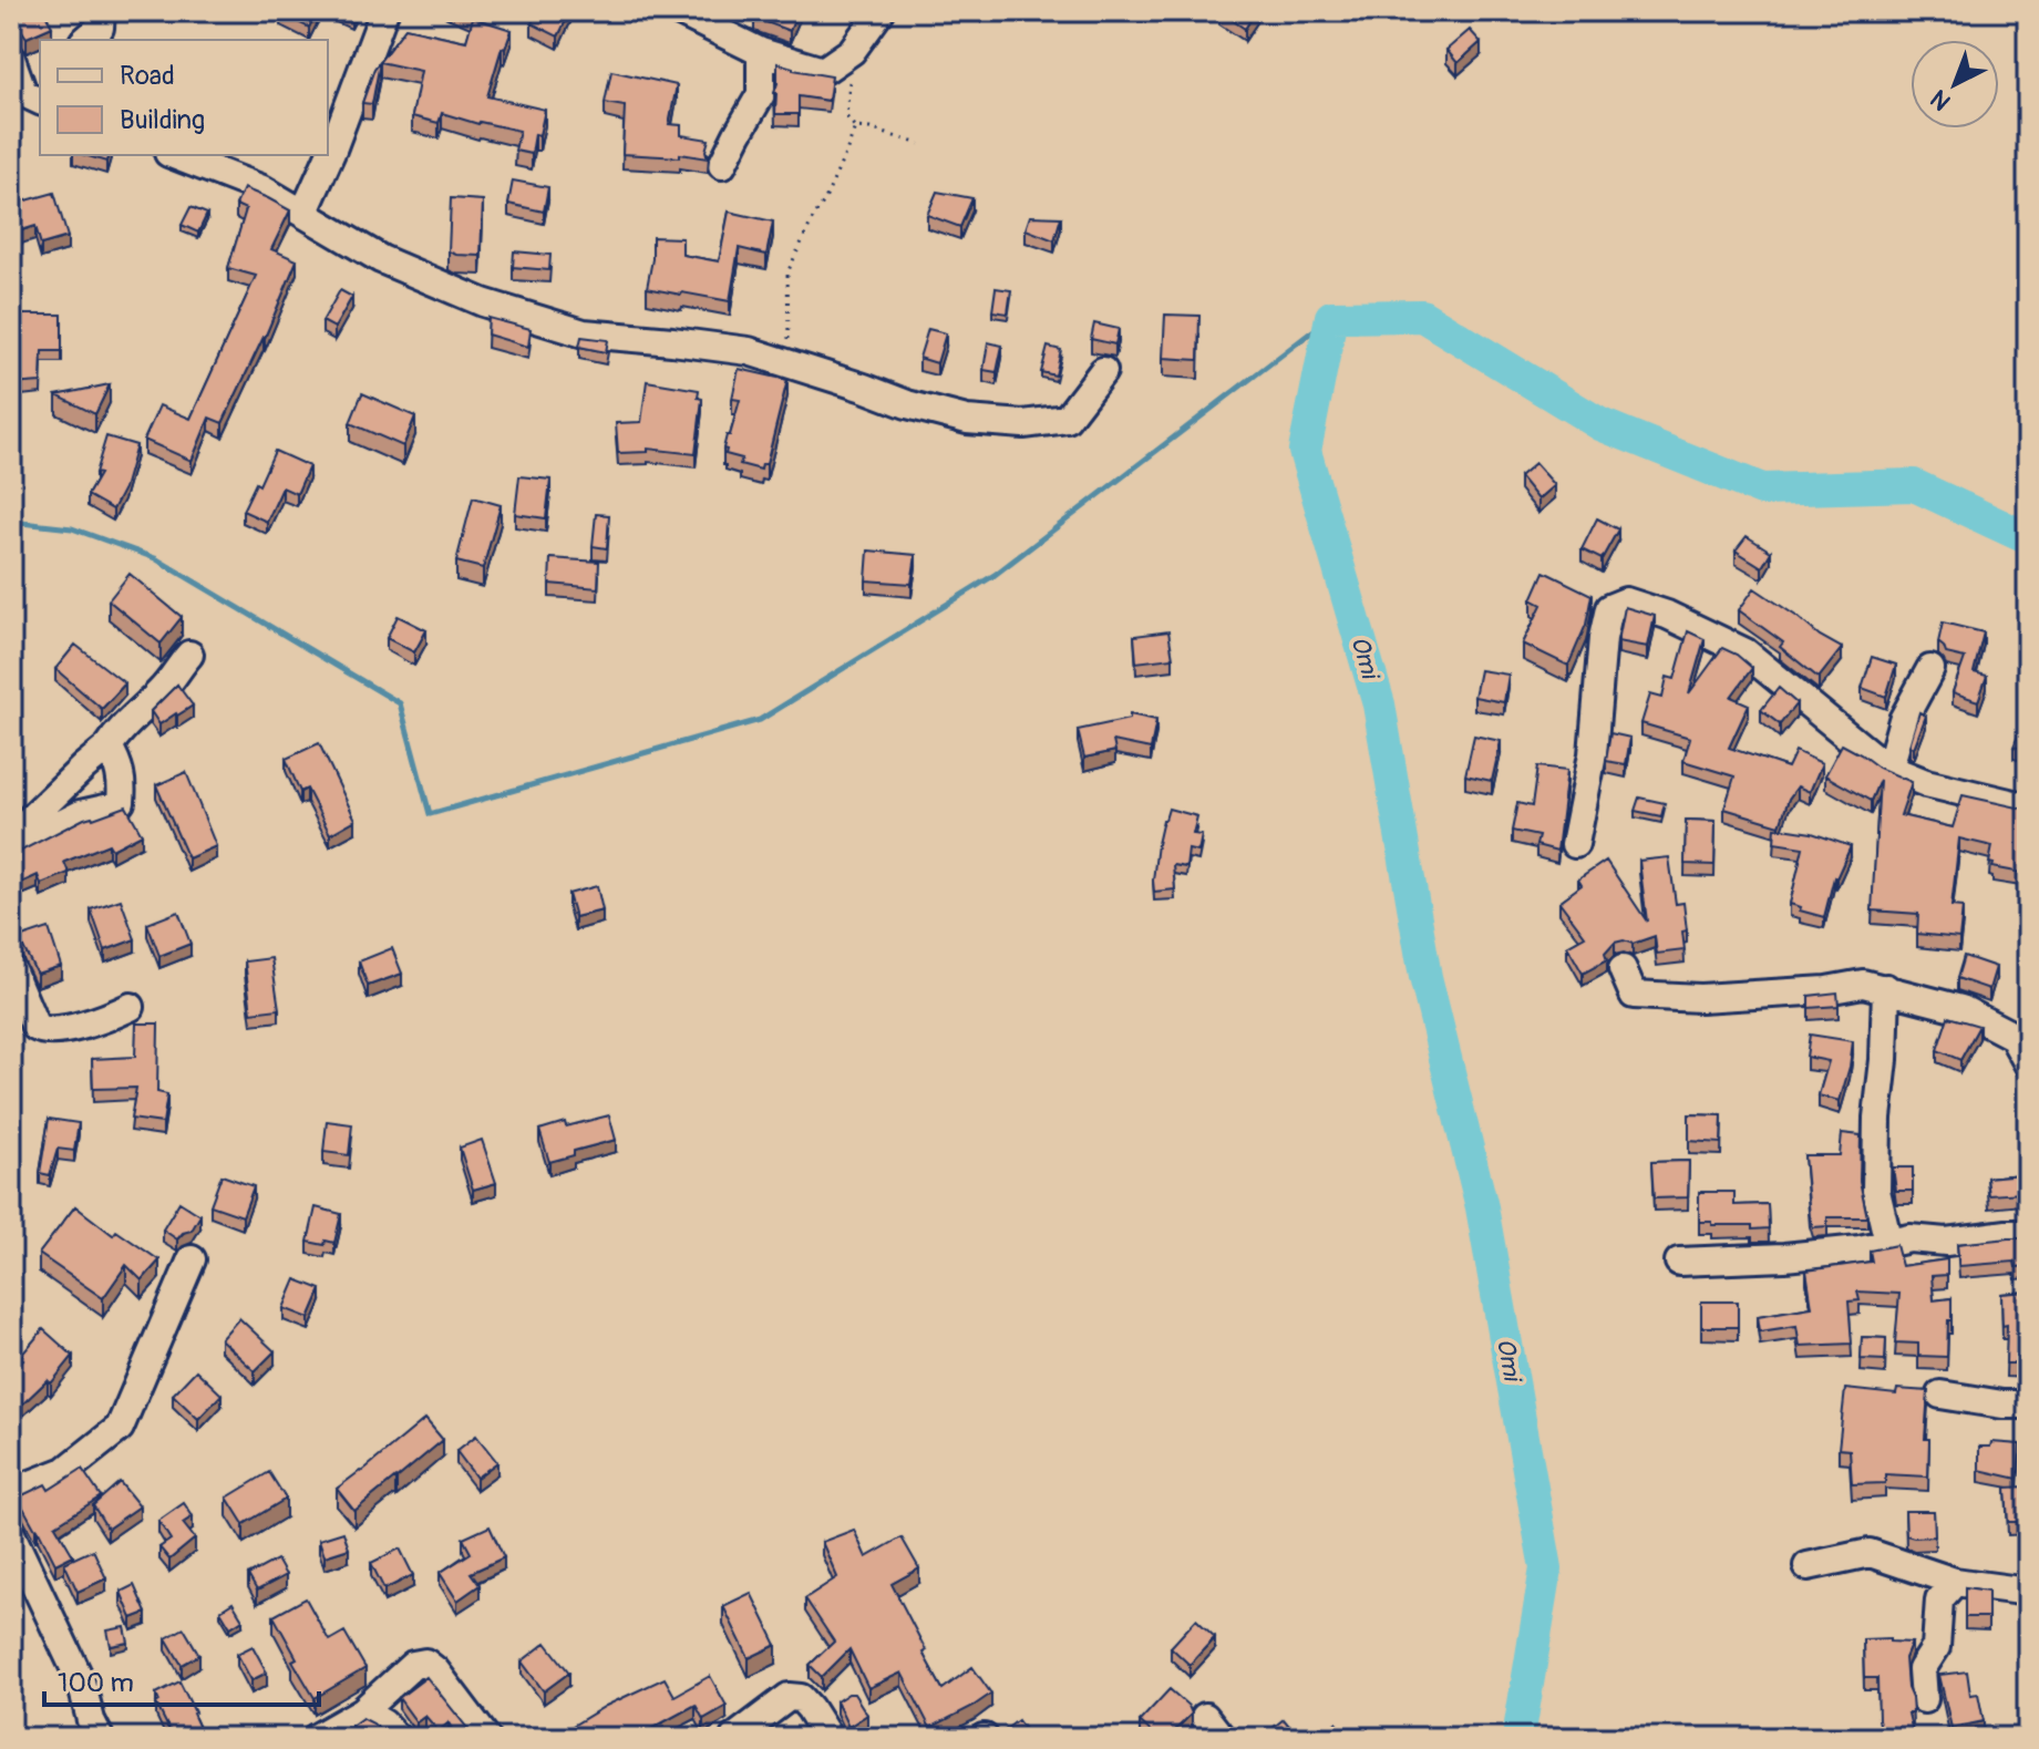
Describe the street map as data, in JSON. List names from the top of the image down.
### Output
{
  "water": ["Omi"],
  "legend": ["Road", "Building"],
  "scale_bar": "100 m",
  "north": "bottom left"
}
